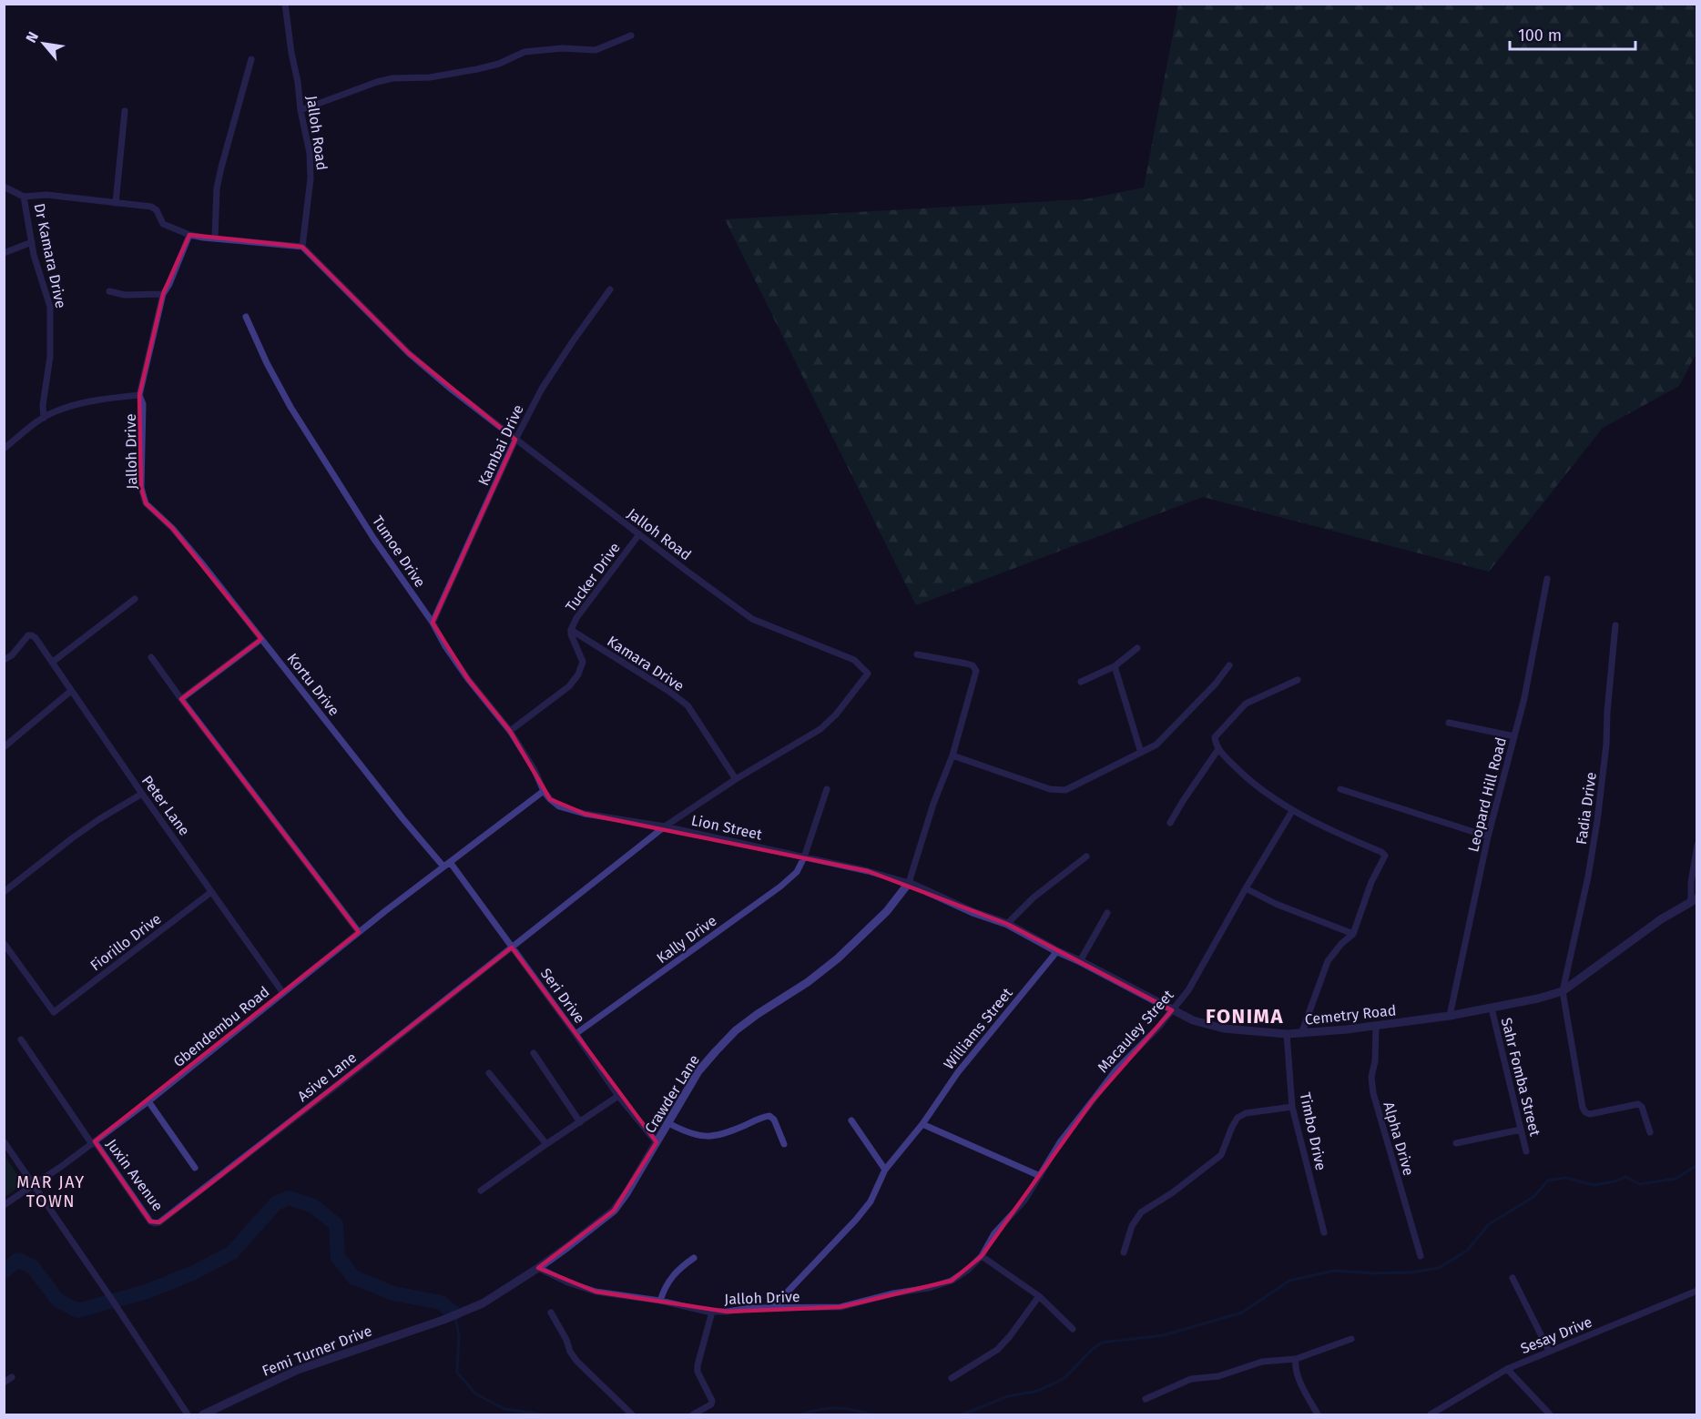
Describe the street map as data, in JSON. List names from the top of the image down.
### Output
{
  "streets": {
    "street": [
      "Jalloh Road",
      "Dr Kamara Drive",
      "Kambai Drive",
      "Jalloh Drive",
      "Tumoe Drive",
      "Tucker Drive",
      "Kamara Drive",
      "Kortu Drive",
      "Leopard Hill Road",
      "Peter Lane",
      "Fadia Drive",
      "Lion Street",
      "Kally Drive",
      "Fiorillo Drive",
      "Seri Drive",
      "Cemetry Road",
      "Gbendembu Road",
      "Williams Street",
      "Macauley Street",
      "Asive Lane",
      "Sahr Fomba Street",
      "Crawder Lane",
      "Timbo Drive",
      "Alpha Drive",
      "Juxin Avenue",
      "Sesay Drive",
      "Femi Turner Drive"
    ]
  },
  "crossings": [
    ["Jalloh Road", "Kambai Drive"],
    ["Jalloh Road", "Tucker Drive"],
    ["Jalloh Road", "Kamara Drive"],
    ["Jalloh Road", "Lion Street"],
    ["Jalloh Road", "Seri Drive"],
    ["Jalloh Road", "Asive Lane"],
    ["Dr Kamara Drive", "Jalloh Drive"],
    ["Kambai Drive", "Tumoe Drive"],
    ["Jalloh Drive", "Kortu Drive"],
    ["Jalloh Drive", "Williams Street"],
    ["Jalloh Drive", "Macauley Street"],
    ["Jalloh Drive", "Crawder Lane"],
    ["Tumoe Drive", "Tucker Drive"],
    ["Tumoe Drive", "Lion Street"],
    ["Tumoe Drive", "Gbendembu Road"],
    ["Tucker Drive", "Kamara Drive"],
    ["Kortu Drive", "Seri Drive"],
    ["Kortu Drive", "Gbendembu Road"],
    ["Leopard Hill Road", "Cemetry Road"],
    ["Peter Lane", "Fiorillo Drive"],
    ["Peter Lane", "Gbendembu Road"],
    ["Fadia Drive", "Cemetry Road"],
    ["Lion Street", "Kally Drive"],
    ["Lion Street", "Cemetry Road"],
    ["Lion Street", "Gbendembu Road"],
    ["Lion Street", "Crawder Lane"],
    ["Kally Drive", "Seri Drive"],
    ["Seri Drive", "Gbendembu Road"],
    ["Seri Drive", "Asive Lane"],
    ["Seri Drive", "Crawder Lane"],
    ["Cemetry Road", "Williams Street"],
    ["Cemetry Road", "Macauley Street"],
    ["Cemetry Road", "Sahr Fomba Street"],
    ["Cemetry Road", "Crawder Lane"],
    ["Cemetry Road", "Timbo Drive"],
    ["Cemetry Road", "Alpha Drive"],
    ["Gbendembu Road", "Juxin Avenue"],
    ["Asive Lane", "Juxin Avenue"],
    ["Crawder Lane", "Femi Turner Drive"]
  ],
  "districts": ["FONIMA", "MAR JAY TOWN"],
  "scale_bar": "100 m",
  "north": "top left"
}
